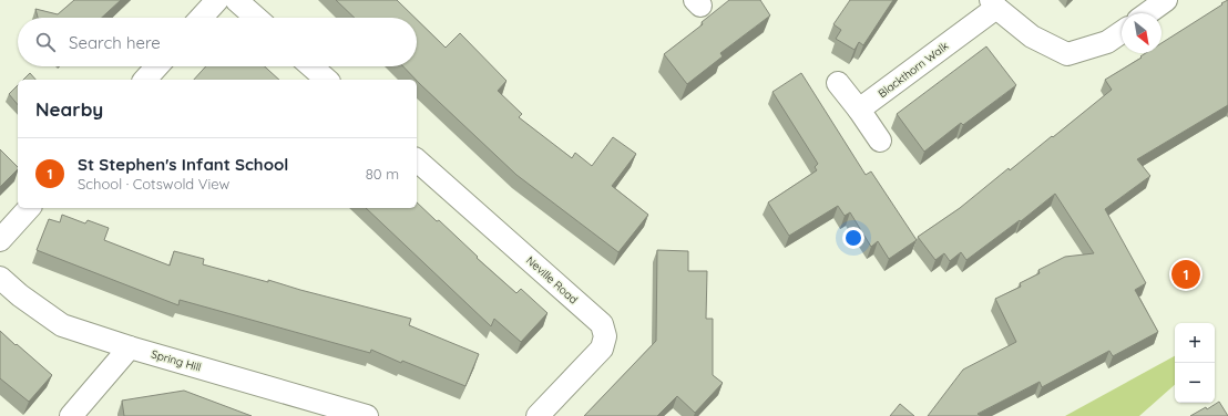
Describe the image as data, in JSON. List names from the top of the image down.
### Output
{
  "streets": {
    "street": ["Blackthorn Walk", "Neville Road", "Spring Hill"]
  },
  "north": "bottom right",
  "page": {
    "search": "Search here",
    "heading": "Nearby",
    "list": [
      {
        "mark": "1",
        "name": "St Stephen's Infant School",
        "note": "School · Cotswold View",
        "value": "80 m"
      }
    ],
    "pins": "1",
    "map_buttons": ["+", "−"]
  }
}
